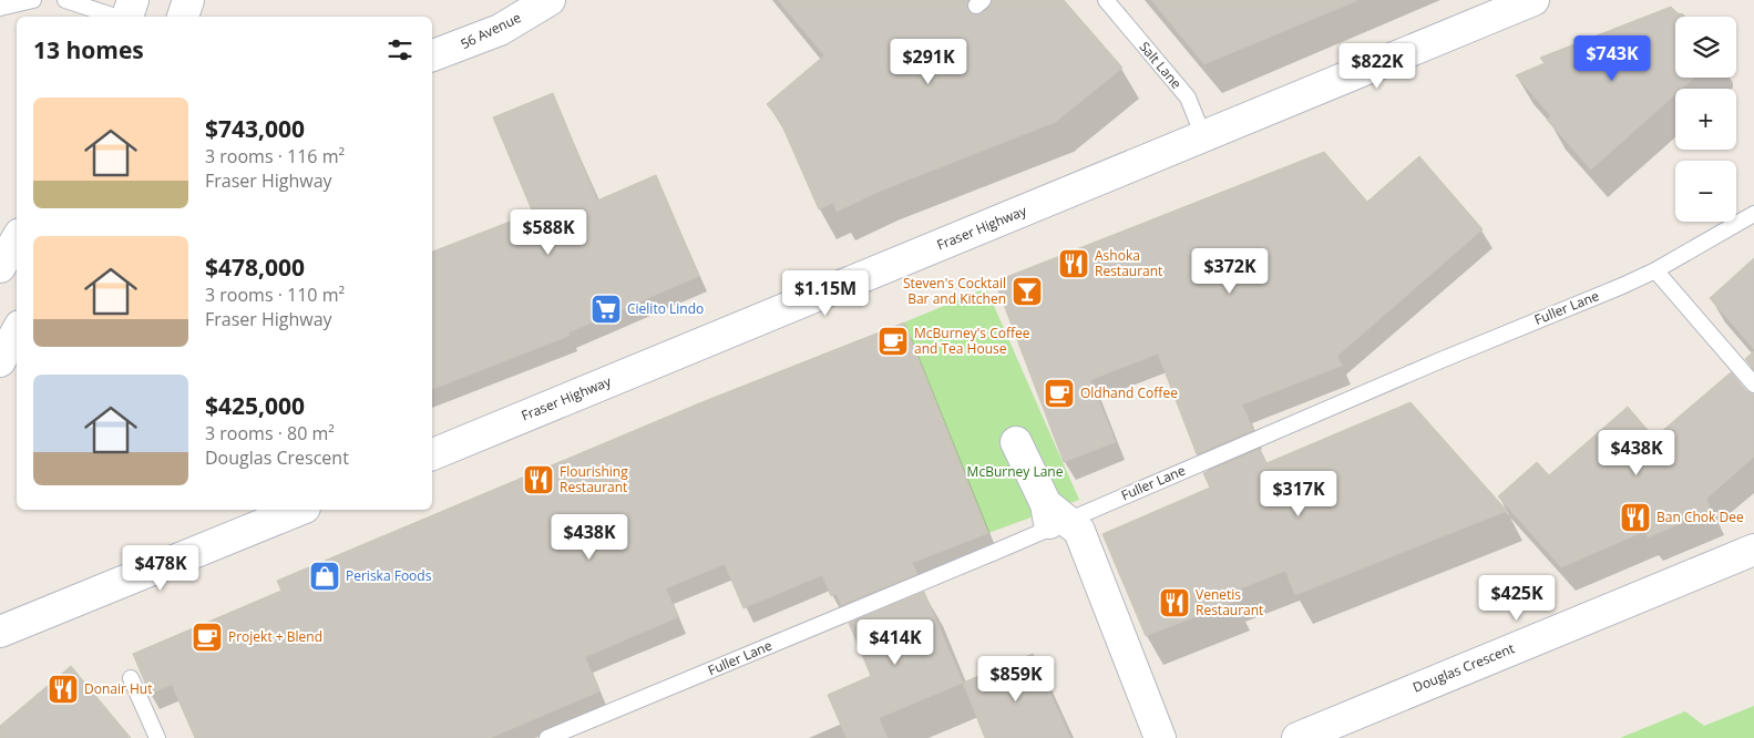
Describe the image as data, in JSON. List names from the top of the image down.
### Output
{
  "streets": {
    "street": ["56 Avenue", "Fraser Highway", "Douglas Crescent"],
    "lane": ["Salt Lane", "Fuller Lane"]
  },
  "crossings": [
    ["Salt Lane", "Fraser Highway"]
  ],
  "parks": ["McBurney Lane"],
  "places": {
    "restaurant": [
      "Ashoka Restaurant",
      "Flourishing Restaurant",
      "Ban Chok Dee",
      "Venetis Restaurant",
      "Donair Hut"
    ],
    "bar": ["Steven's Cocktail Bar and Kitchen"],
    "supermarket": ["Cielito Lindo"],
    "cafe": ["McBurney's Coffee and Tea House", "Oldhand Coffee", "Projekt + Blend"],
    "shop": ["Periska Foods"]
  },
  "page": {
    "map_buttons": ["+", "−"],
    "heading": "13 homes",
    "price": [
      "$743K",
      "$291K",
      "$822K",
      "$588K",
      "$372K",
      "$1.15M",
      "$438K",
      "$317K",
      "$438K",
      "$478K",
      "$425K",
      "$414K",
      "$859K"
    ],
    "list": [
      {
        "name": "$743,000",
        "note": "3 rooms · 116 m² · Fraser Highway"
      },
      {
        "name": "$478,000",
        "note": "3 rooms · 110 m² · Fraser Highway"
      },
      {
        "name": "$425,000",
        "note": "3 rooms · 80 m² · Douglas Crescent"
      }
    ]
  }
}
